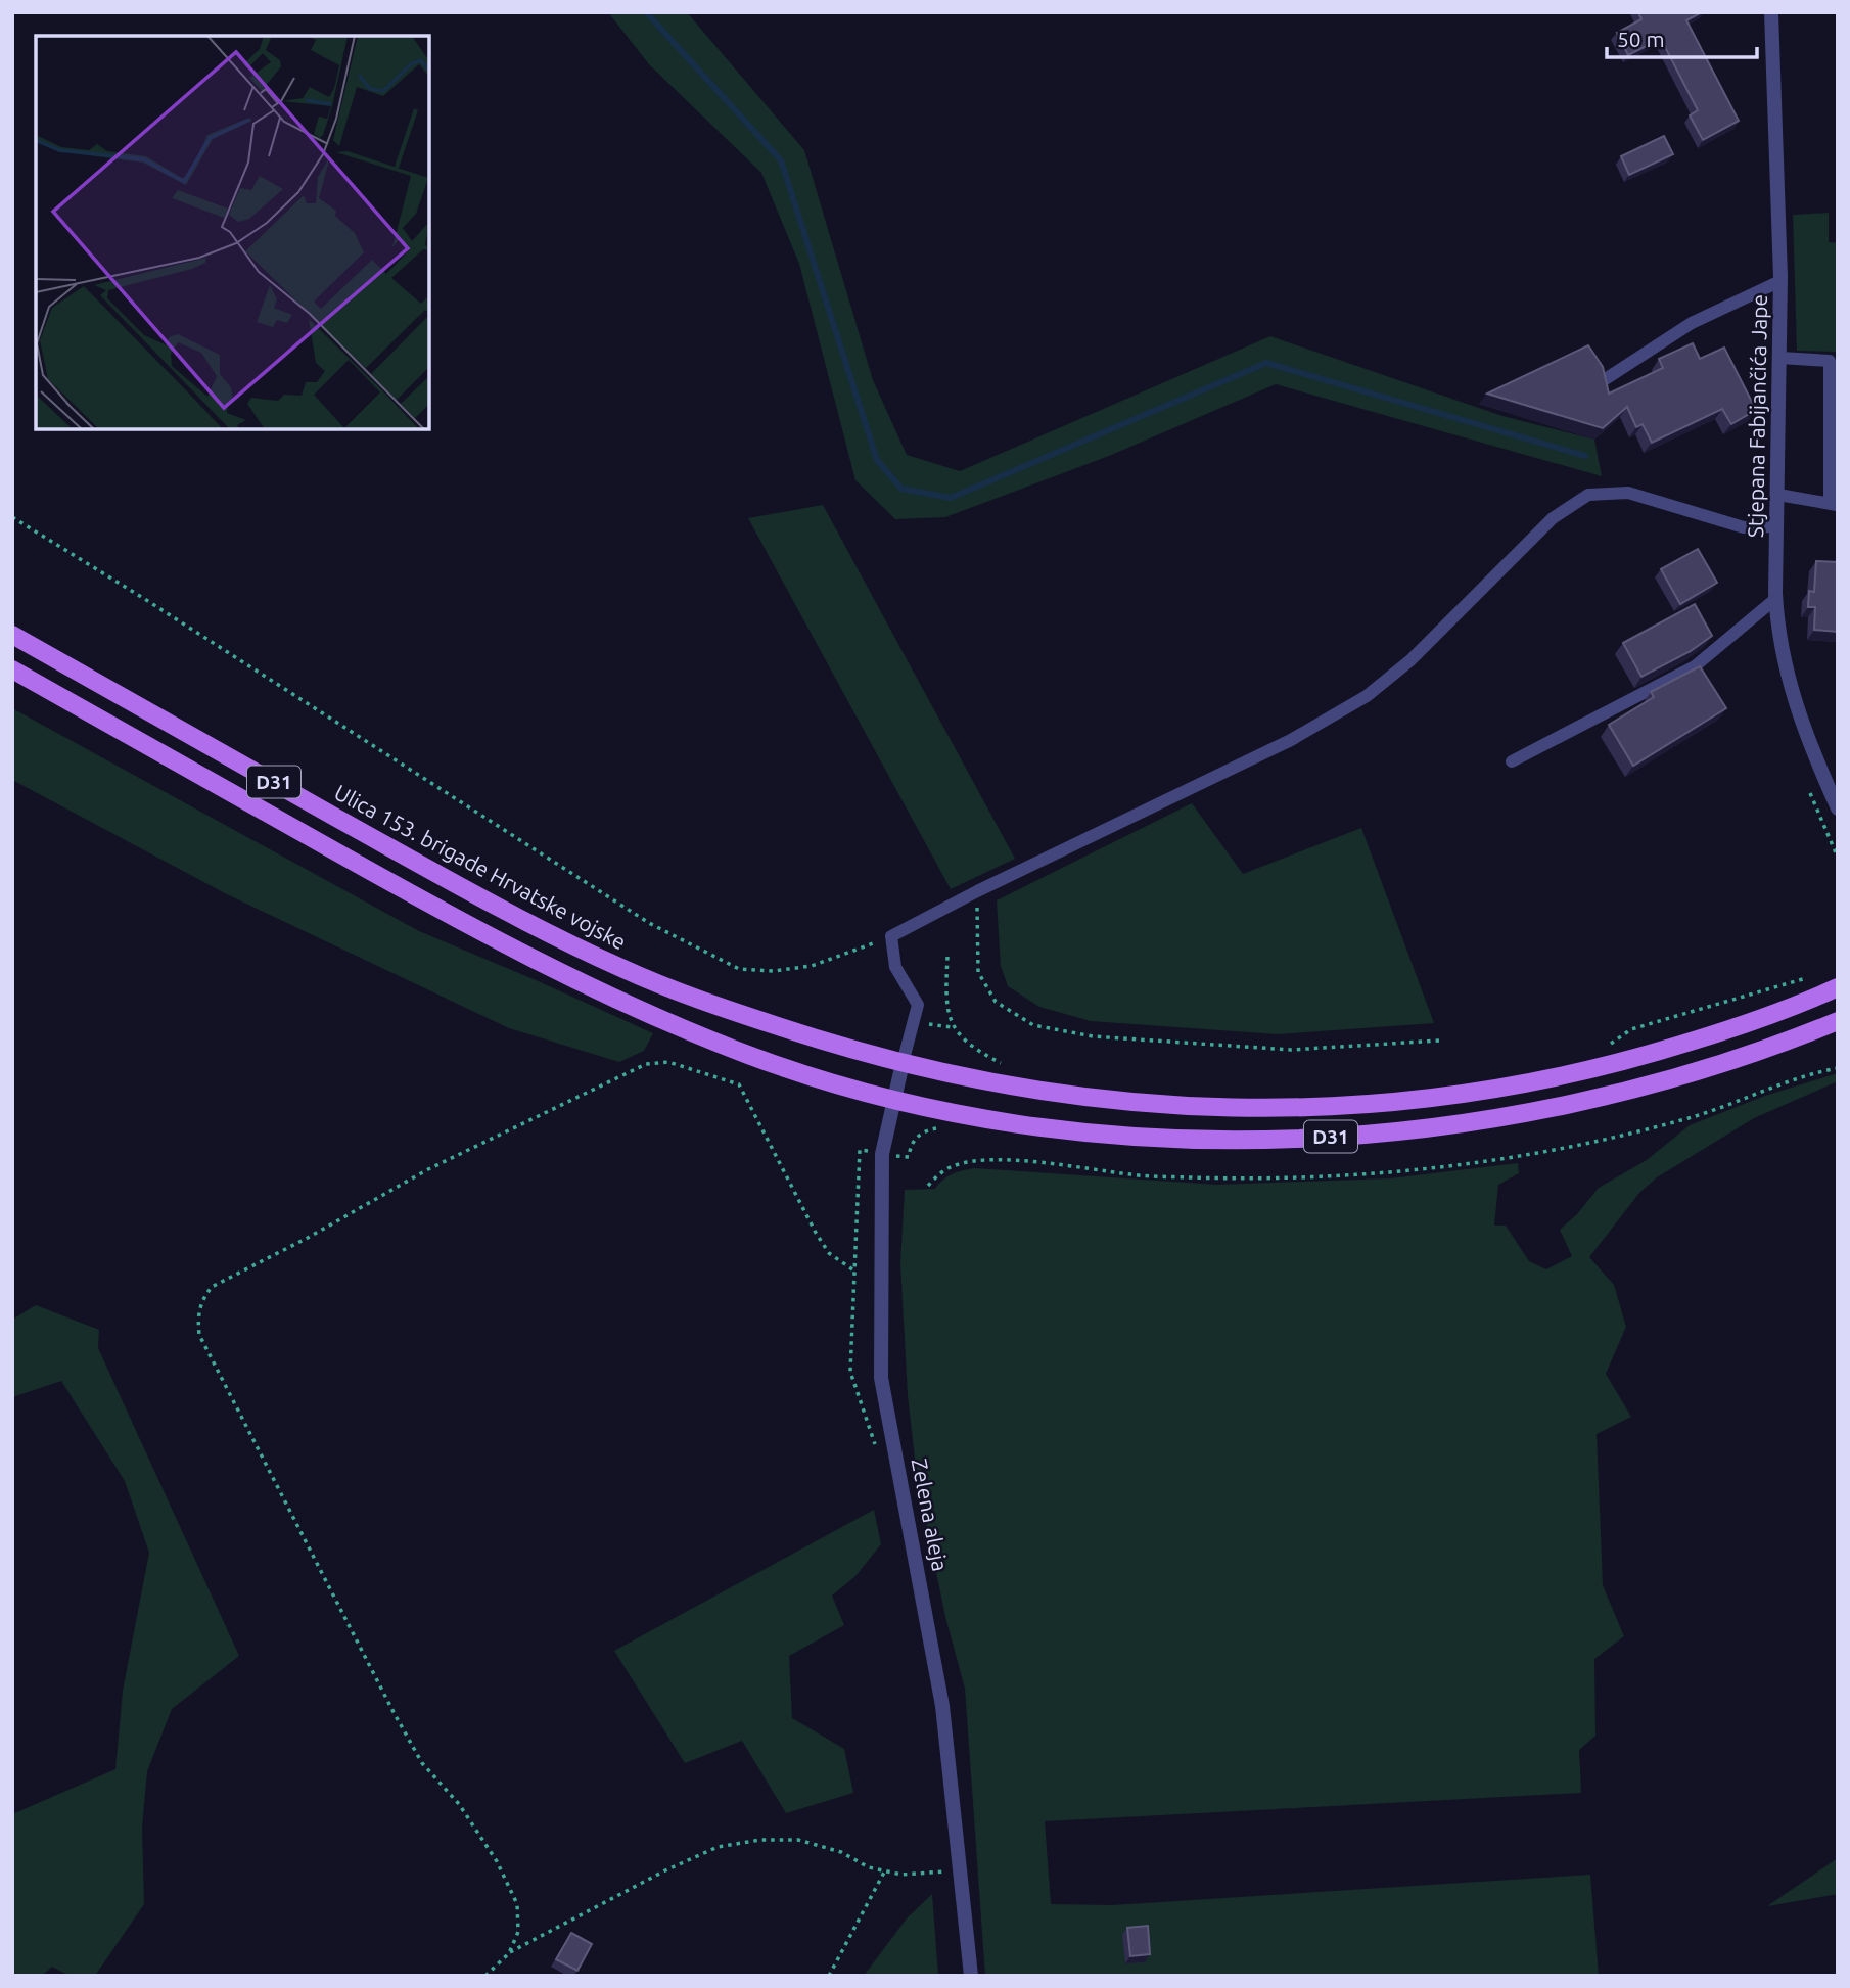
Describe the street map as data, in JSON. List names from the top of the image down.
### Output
{
  "streets": {
    "main road": ["D31", "Ulica 153. brigade Hrvatske vojske"],
    "street": ["Stjepana Fabijančića Jape", "Zelena aleja"]
  },
  "crossings": [
    ["D31", "Zelena aleja"],
    ["Ulica 153. brigade Hrvatske vojske", "Zelena aleja"]
  ],
  "scale_bar": "50 m"
}
